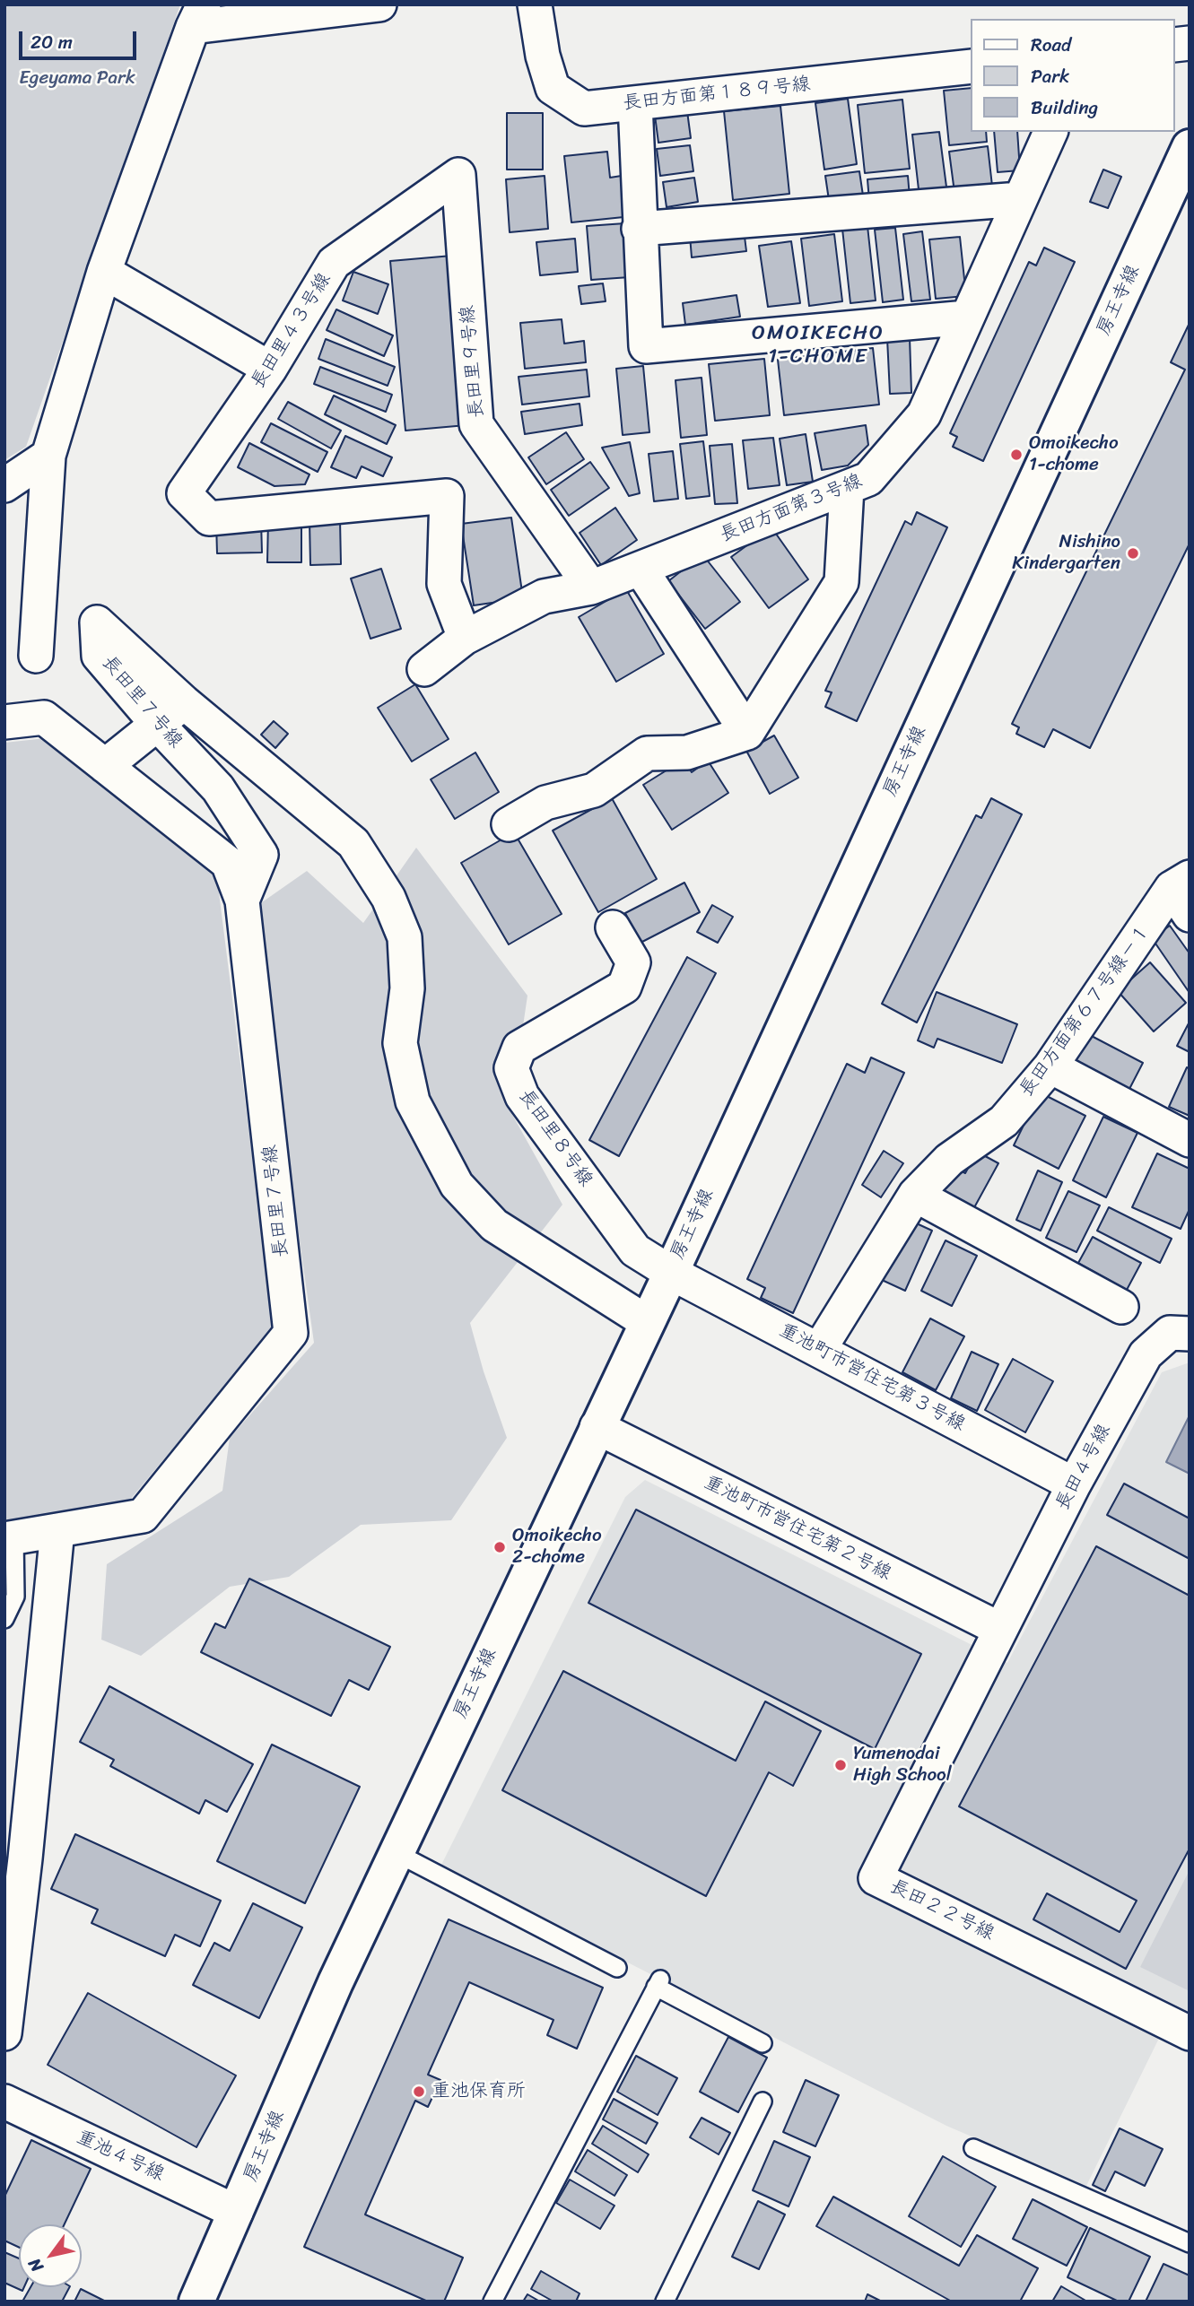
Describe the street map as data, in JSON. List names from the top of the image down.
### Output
{
  "streets": {
    "street": [
      "長田方面第１８９号線",
      "房王寺線",
      "長田里４３号線",
      "長田里９号線",
      "長田方面第３号線",
      "長田里７号線",
      "長田方面第６７号線－１",
      "長田里８号線",
      "重池町市営住宅第３号線",
      "長田４号線",
      "重池町市営住宅第２号線",
      "長田２２号線",
      "重池４号線"
    ]
  },
  "crossings": [
    ["房王寺線", "長田里７号線"],
    ["房王寺線", "長田里８号線"],
    ["房王寺線", "重池町市営住宅第３号線"],
    ["房王寺線", "重池町市営住宅第２号線"],
    ["房王寺線", "重池４号線"],
    ["長田里４３号線", "長田里９号線"],
    ["長田里４３号線", "長田方面第３号線"],
    ["長田里９号線", "長田方面第３号線"],
    ["長田方面第６７号線－１", "重池町市営住宅第３号線"],
    ["長田里８号線", "重池町市営住宅第３号線"],
    ["重池町市営住宅第３号線", "長田４号線"],
    ["長田４号線", "重池町市営住宅第２号線"],
    ["長田４号線", "長田２２号線"],
    ["重池町市営住宅第２号線", "長田２２号線"]
  ],
  "districts": ["OMOIKECHO 1-CHOME"],
  "parks": ["Egeyama Park"],
  "places": [
    "Omoikecho 1-chome",
    "Nishino Kindergarten",
    "Omoikecho 2-chome",
    "Yumenodai High School",
    "重池保育所"
  ],
  "legend": ["Road", "Park", "Building"],
  "scale_bar": "20 m",
  "north": "bottom left"
}
